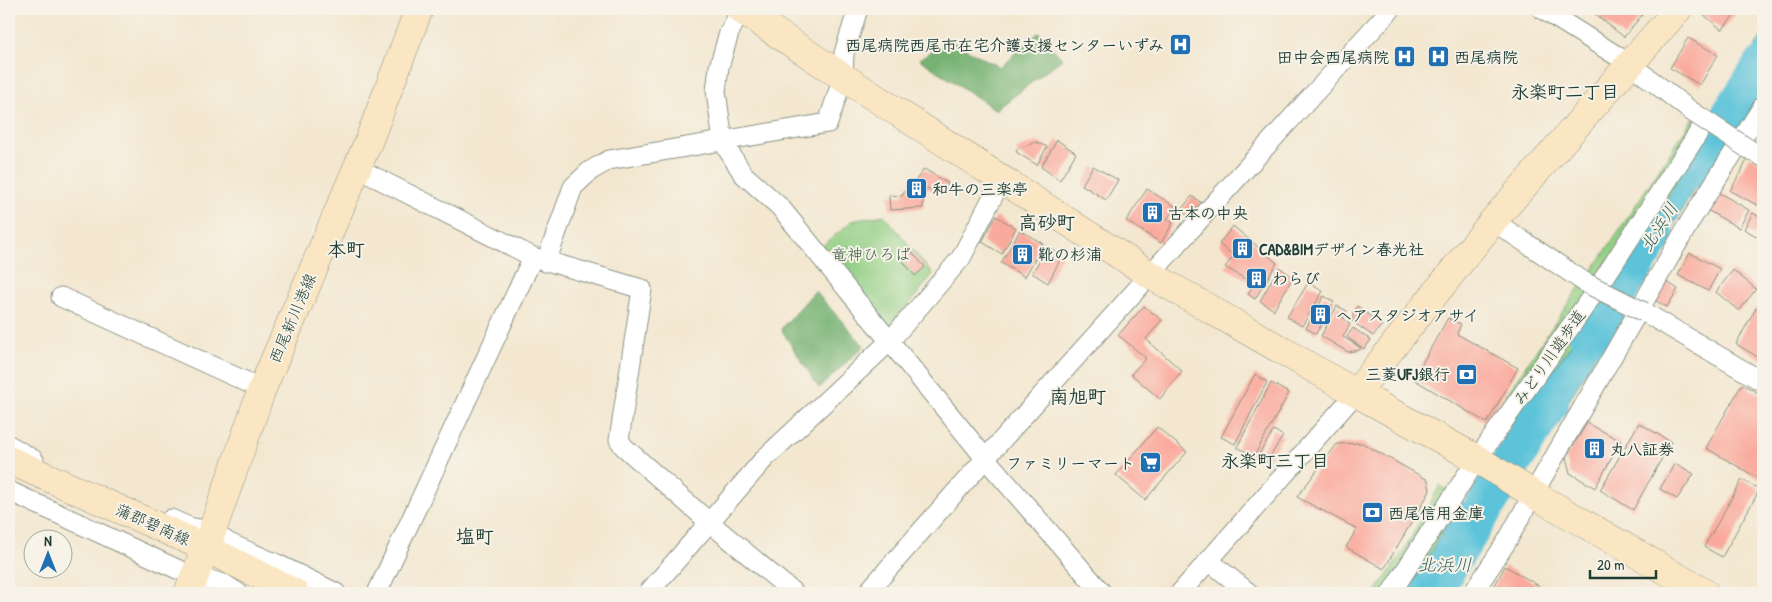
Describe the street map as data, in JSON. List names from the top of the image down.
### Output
{
  "streets": {
    "street": ["西尾新川港線", "みどり川遊歩道", "蒲郡碧南線"]
  },
  "crossings": [
    ["西尾新川港線", "蒲郡碧南線"]
  ],
  "districts": [
    "永楽町二丁目",
    "高砂町",
    "本町",
    "南旭町",
    "永楽町三丁目",
    "塩町"
  ],
  "water": ["北浜川"],
  "parks": ["竜神ひろば"],
  "places": {
    "hospital": ["西尾病院西尾市在宅介護支援センターいずみ", "田中会西尾病院", "西尾病院"],
    "building": [
      "和牛の三楽亭",
      "古本の中央",
      "CAD&BIMデザイン春光社",
      "靴の杉浦",
      "わらび",
      "ヘアスタジオアサイ",
      "丸八証券"
    ],
    "bank": ["三菱UFJ銀行", "西尾信用金庫"],
    "supermarket": ["ファミリーマート"]
  },
  "scale_bar": "20 m",
  "north": "top"
}
